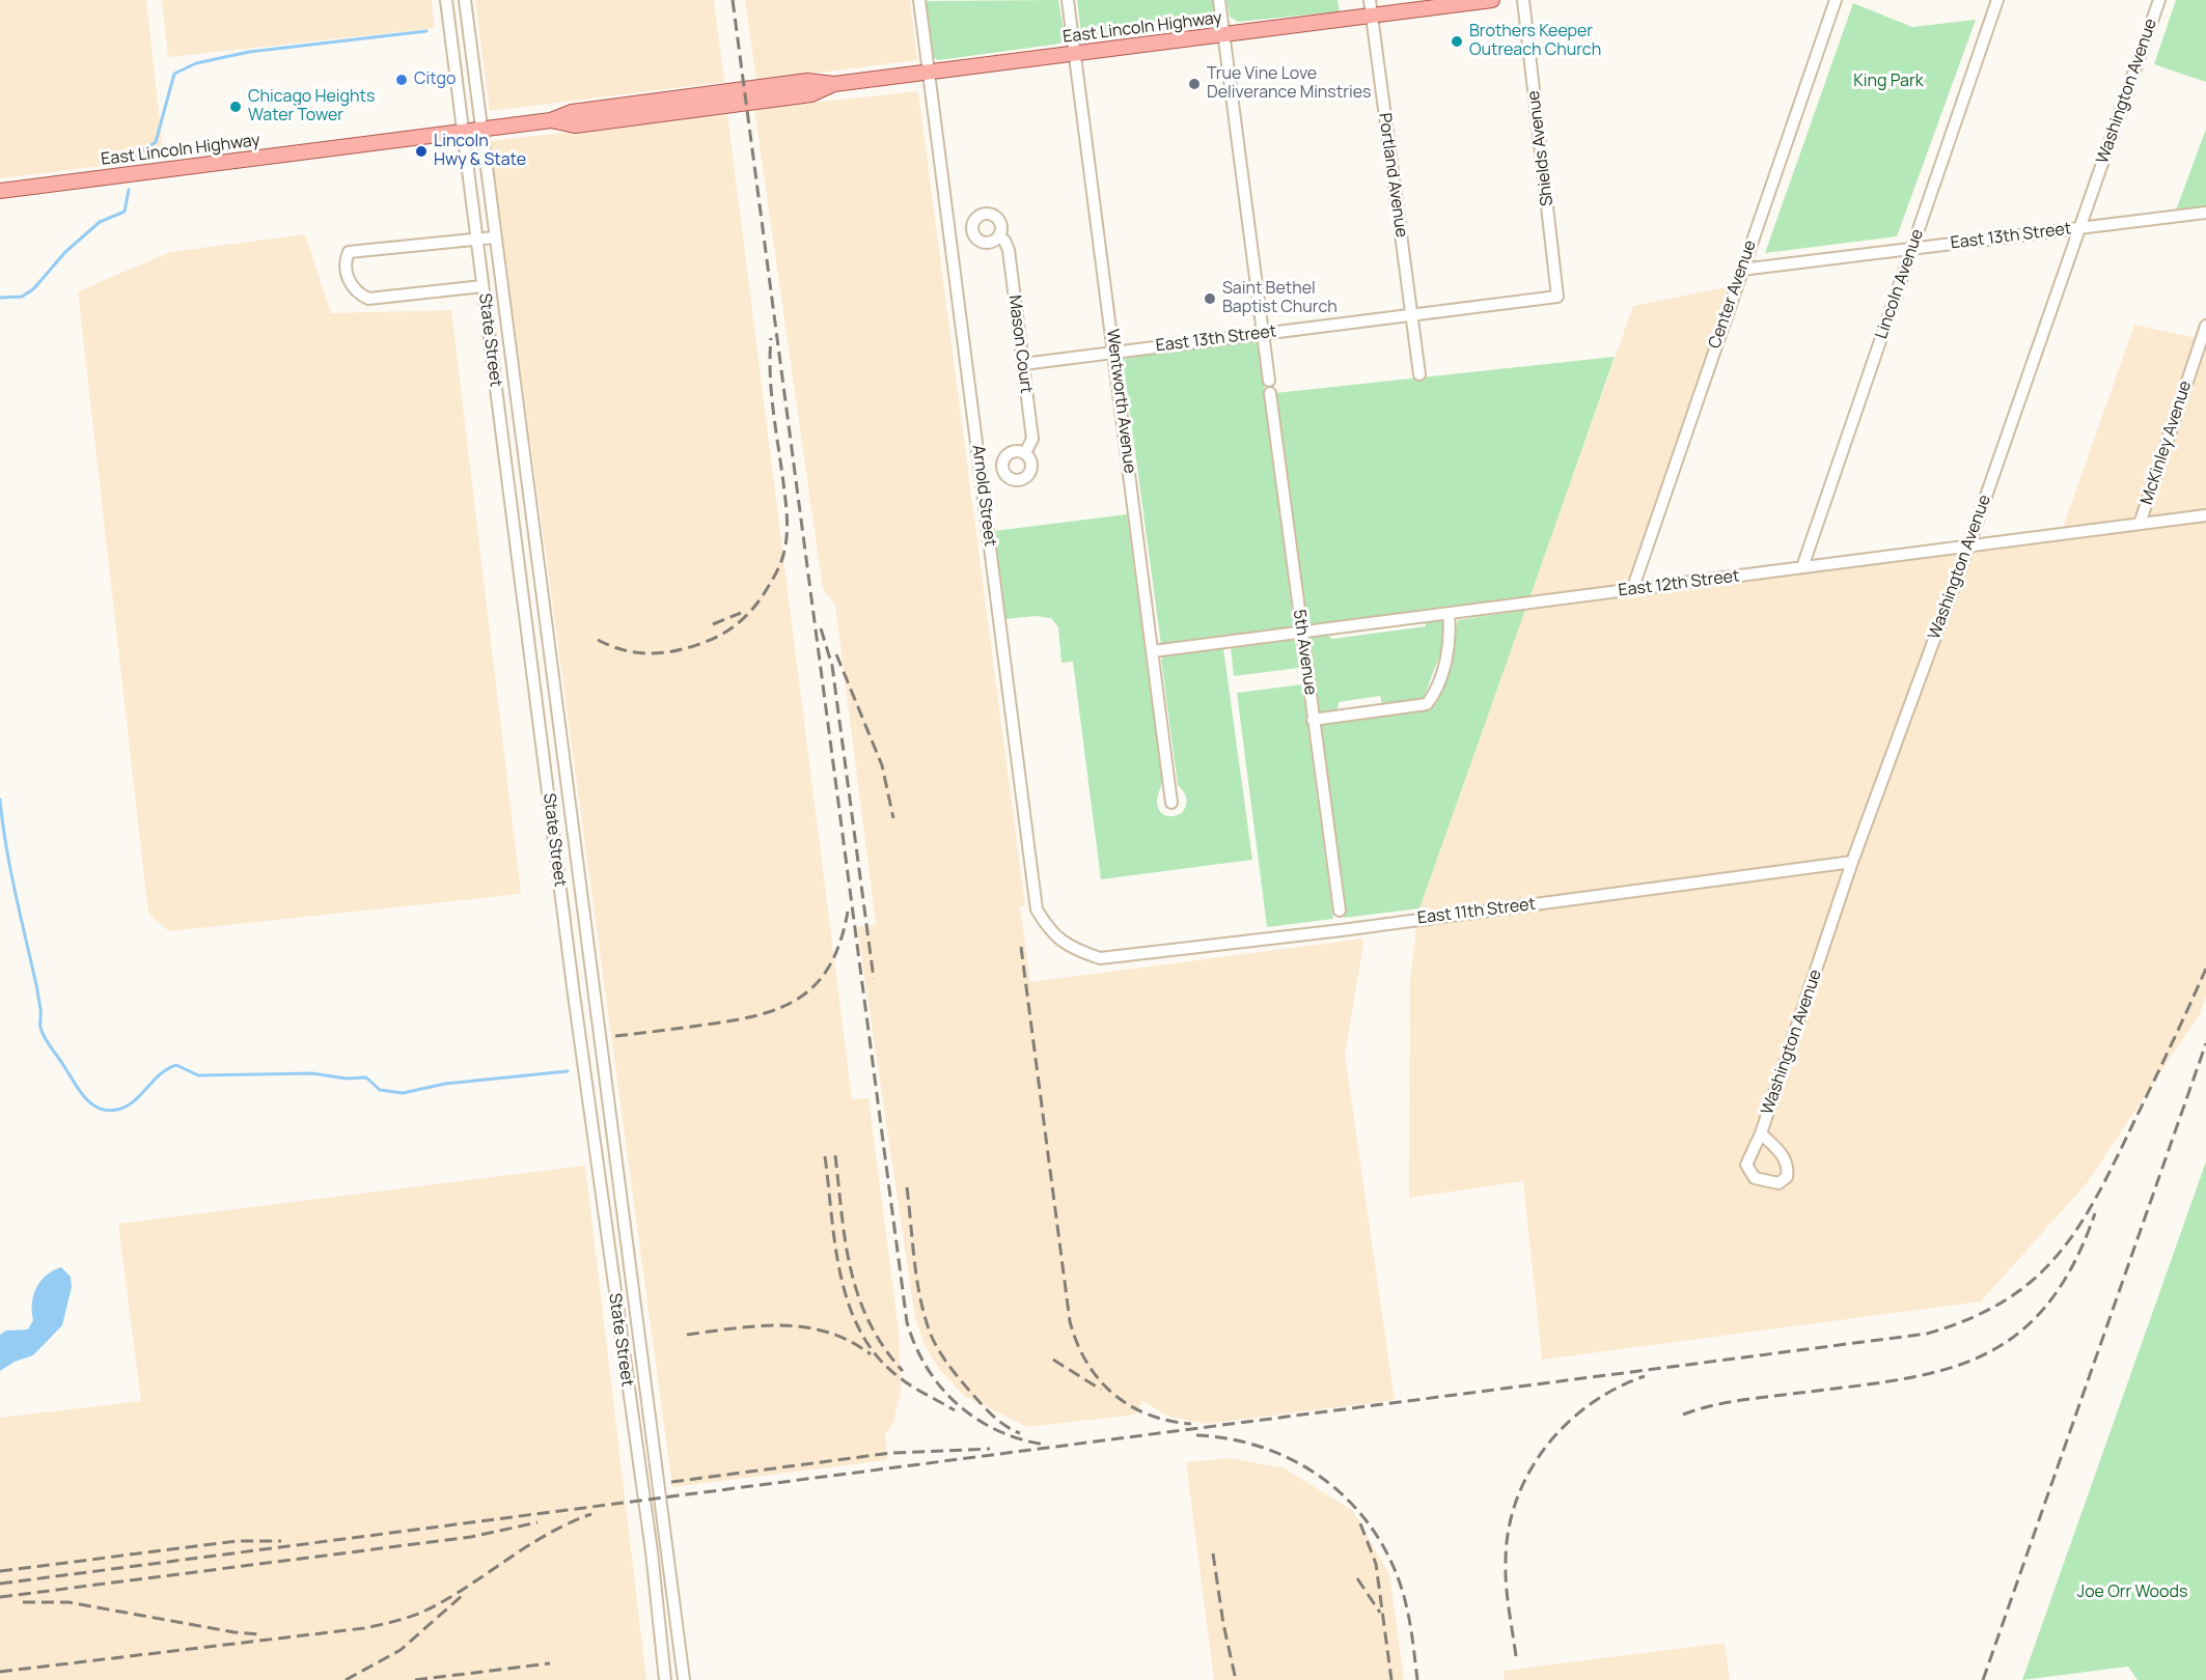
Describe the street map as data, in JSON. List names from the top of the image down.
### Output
{
  "streets": {
    "main road": ["East Lincoln Highway"],
    "street": [
      "Washington Avenue",
      "Shields Avenue",
      "Portland Avenue",
      "East 13th Street",
      "Lincoln Avenue",
      "Center Avenue",
      "State Street",
      "Mason Court",
      "Wentworth Avenue",
      "McKinley Avenue",
      "Arnold Street",
      "East 12th Street",
      "5th Avenue",
      "East 11th Street"
    ]
  },
  "crossings": [
    ["East Lincoln Highway", "Portland Avenue"],
    ["East Lincoln Highway", "State Street"],
    ["East Lincoln Highway", "Wentworth Avenue"],
    ["East Lincoln Highway", "Arnold Street"],
    ["Washington Avenue", "East 13th Street"],
    ["Washington Avenue", "East 12th Street"],
    ["Washington Avenue", "East 11th Street"],
    ["Shields Avenue", "East 13th Street"],
    ["Portland Avenue", "East 13th Street"],
    ["East 13th Street", "Lincoln Avenue"],
    ["East 13th Street", "Center Avenue"],
    ["East 13th Street", "Mason Court"],
    ["East 13th Street", "Wentworth Avenue"],
    ["Lincoln Avenue", "East 12th Street"],
    ["Center Avenue", "East 12th Street"],
    ["Wentworth Avenue", "East 12th Street"],
    ["McKinley Avenue", "East 12th Street"],
    ["Arnold Street", "East 11th Street"],
    ["East 12th Street", "5th Avenue"]
  ],
  "parks": ["King Park", "Joe Orr Woods"],
  "places": [
    "Brothers Keeper Outreach Church",
    "Citgo",
    "True Vine Love Deliverance Minstries",
    "Chicago Heights Water Tower",
    "Lincoln Hwy & State",
    "Saint Bethel Baptist Church"
  ]
}
